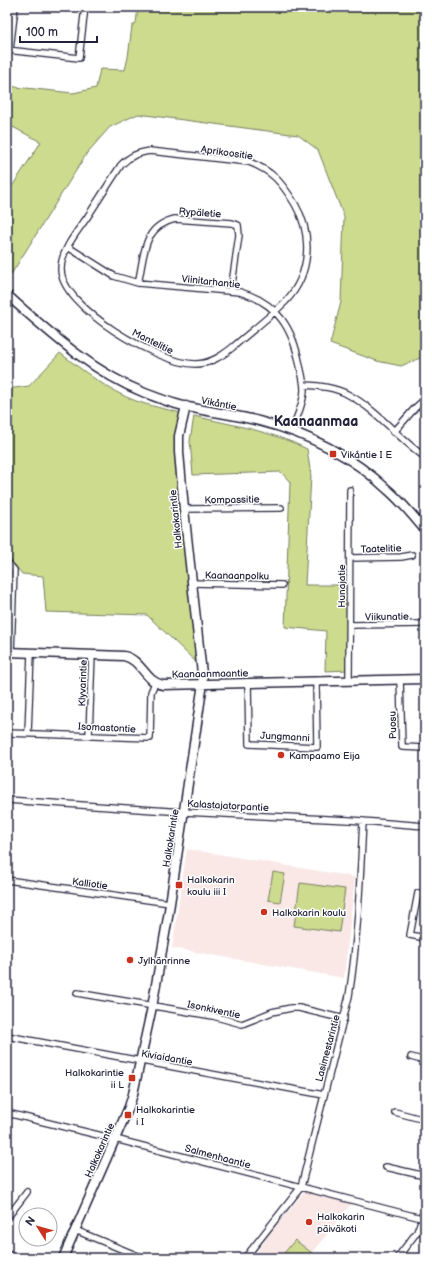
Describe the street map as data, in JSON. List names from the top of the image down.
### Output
{
  "streets": {
    "street": [
      "Aprikoositie",
      "Rypäletie",
      "Viinitarhantie",
      "Mantelitie",
      "Vikåntie",
      "Kompassitie",
      "Halkokarintie",
      "Taatelitie",
      "Kaanaanpolku",
      "Hunajatie",
      "Viikunatie",
      "Kaanaanmaantie",
      "Klyvarintie",
      "Puosu",
      "Isomastontie",
      "Jungmanni",
      "Kalastajatorpantie",
      "Kalliotie",
      "Isonkiventie",
      "Lasimestarintie",
      "Kiviaidantie",
      "Salmenhaantie"
    ]
  },
  "crossings": [
    ["Aprikoositie", "Viinitarhantie"],
    ["Aprikoositie", "Mantelitie"],
    ["Rypäletie", "Viinitarhantie"],
    ["Viinitarhantie", "Mantelitie"],
    ["Viinitarhantie", "Vikåntie"],
    ["Vikåntie", "Halkokarintie"],
    ["Kompassitie", "Halkokarintie"],
    ["Halkokarintie", "Kaanaanpolku"],
    ["Halkokarintie", "Kaanaanmaantie"],
    ["Halkokarintie", "Kalastajatorpantie"],
    ["Halkokarintie", "Kalliotie"],
    ["Halkokarintie", "Isonkiventie"],
    ["Halkokarintie", "Kiviaidantie"],
    ["Halkokarintie", "Salmenhaantie"],
    ["Taatelitie", "Hunajatie"],
    ["Hunajatie", "Viikunatie"],
    ["Hunajatie", "Kaanaanmaantie"],
    ["Kaanaanmaantie", "Puosu"],
    ["Kaanaanmaantie", "Isomastontie"],
    ["Kaanaanmaantie", "Jungmanni"],
    ["Klyvarintie", "Isomastontie"],
    ["Kalastajatorpantie", "Lasimestarintie"],
    ["Isonkiventie", "Lasimestarintie"],
    ["Lasimestarintie", "Kiviaidantie"],
    ["Lasimestarintie", "Salmenhaantie"]
  ],
  "districts": ["Kaanaanmaa"],
  "places": {
    "transit": [
      "Vikåntie I E",
      "Halkokarin koulu iii I",
      "Halkokarintie ii L",
      "Halkokarintie i I"
    ],
    "other": [
      "Kampaamo Eija",
      "Halkokarin koulu",
      "Jylhänrinne",
      "Halkokarin päiväkoti"
    ]
  },
  "scale_bar": "100 m",
  "north": "top left"
}
